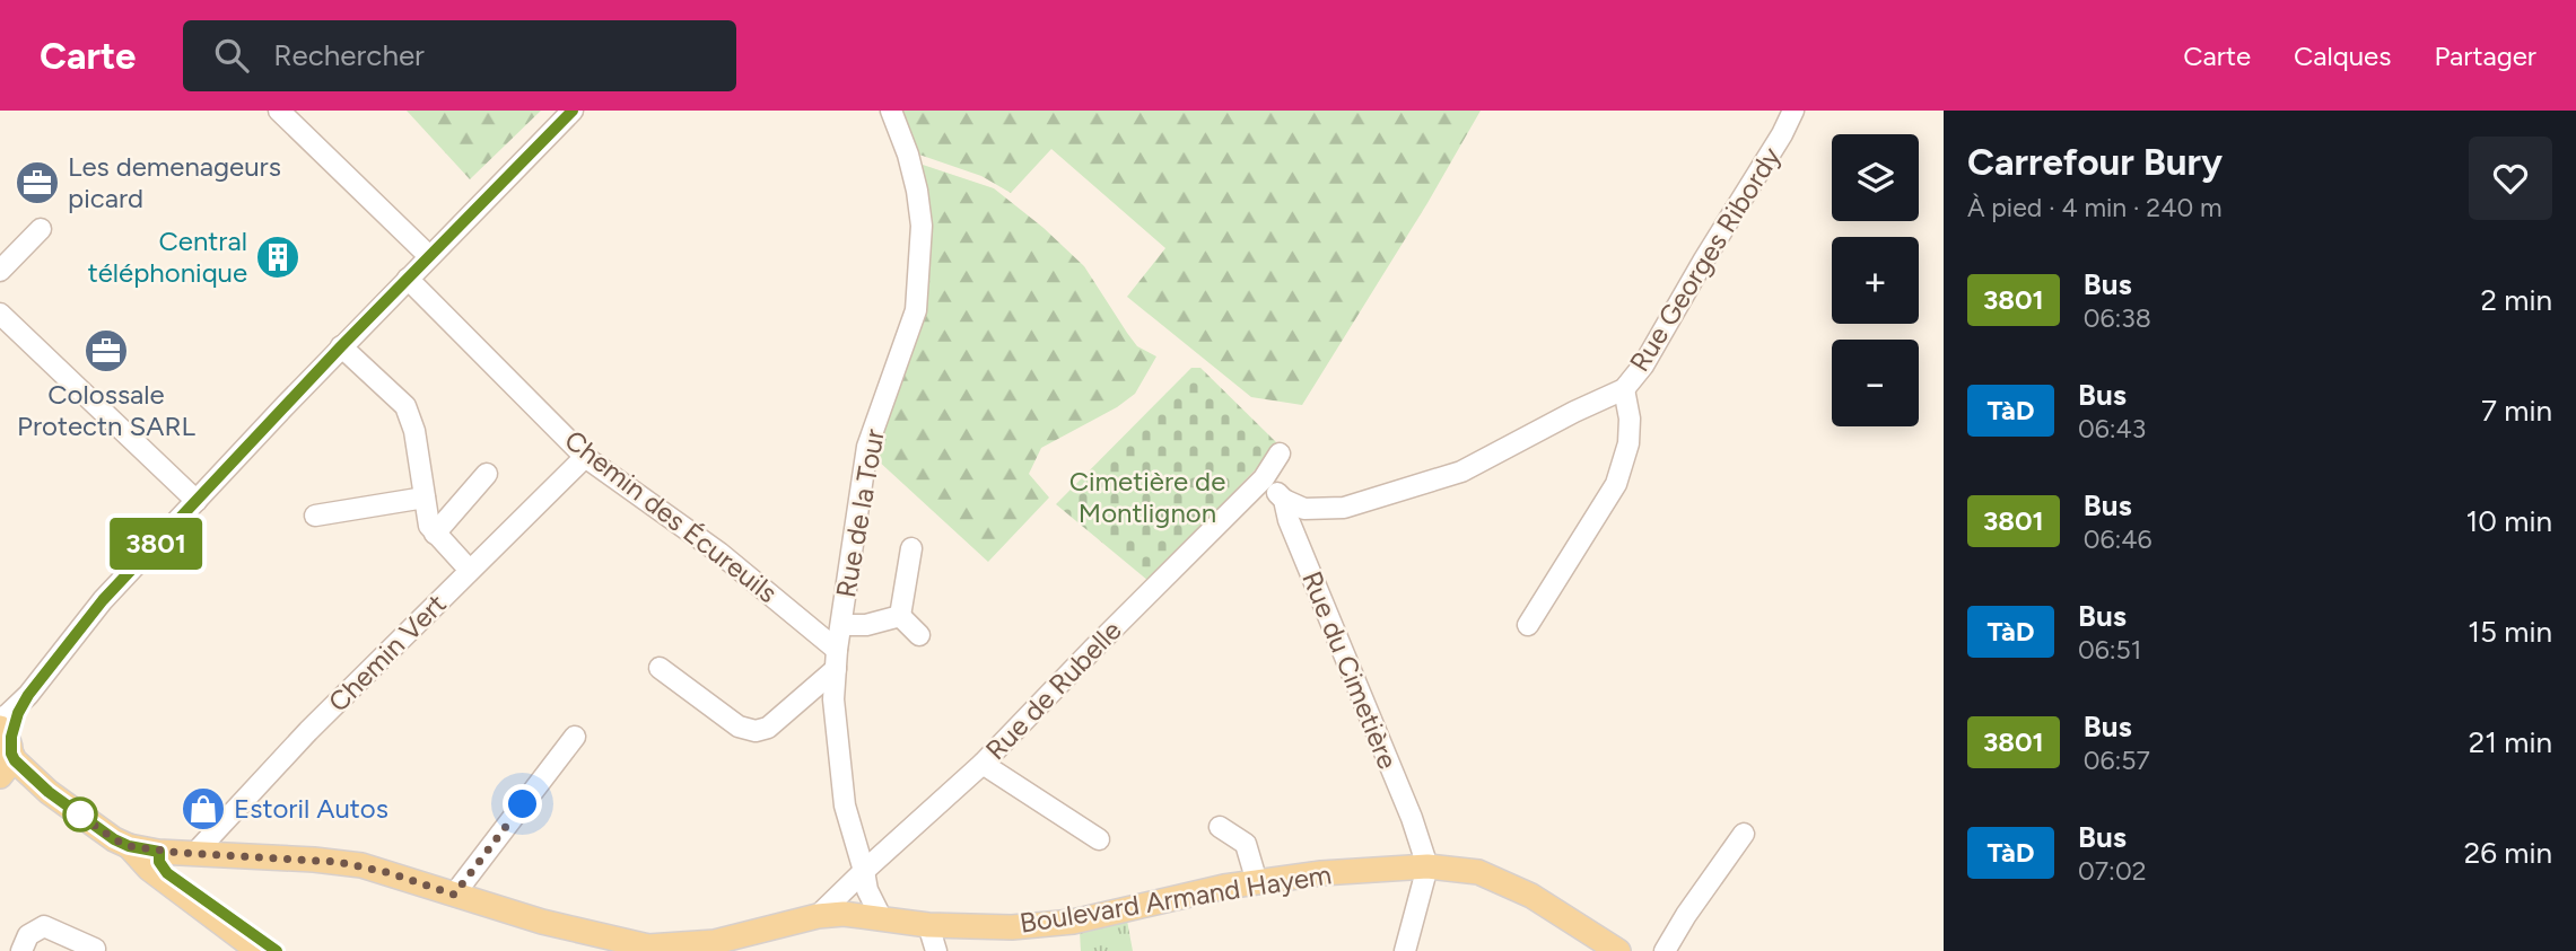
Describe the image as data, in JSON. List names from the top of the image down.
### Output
{
  "streets": {
    "main road": ["Boulevard Armand Hayem"],
    "street": [
      "Rue Georges Ribordy",
      "Rue de la Tour",
      "Chemin des Écureuils",
      "Chemin Vert",
      "Rue du Cimetière",
      "Rue de Rubelle"
    ]
  },
  "crossings": [
    ["Rue Georges Ribordy", "Rue du Cimetière"],
    ["Rue de la Tour", "Chemin des Écureuils"],
    ["Rue de la Tour", "Rue de Rubelle"],
    ["Rue de la Tour", "Boulevard Armand Hayem"],
    ["Chemin des Écureuils", "Chemin Vert"],
    ["Chemin Vert", "Boulevard Armand Hayem"],
    ["Rue du Cimetière", "Rue de Rubelle"],
    ["Rue du Cimetière", "Boulevard Armand Hayem"],
    ["Rue de Rubelle", "Boulevard Armand Hayem"]
  ],
  "parks": ["Cimetière de Montlignon"],
  "places": {
    "office": ["Les demenageurs picard", "Colossale Protectn SARL"],
    "building": ["Central téléphonique"],
    "shop": ["Estoril Autos"]
  },
  "lines": ["bus line 3801"],
  "page": {
    "header": "Carte",
    "search": "Rechercher",
    "nav": ["Carte", "Calques", "Partager"],
    "on_map": "3801",
    "heading": ["Carrefour Bury", "À pied · 4 min · 240 m"],
    "map_buttons": ["+", "−"],
    "list": [
      {
        "mark": "3801",
        "name": "Bus",
        "note": "06:38",
        "value": "2 min"
      },
      {
        "mark": "TàD",
        "name": "Bus",
        "note": "06:43",
        "value": "7 min"
      },
      {
        "mark": "3801",
        "name": "Bus",
        "note": "06:46",
        "value": "10 min"
      },
      {
        "mark": "TàD",
        "name": "Bus",
        "note": "06:51",
        "value": "15 min"
      },
      {
        "mark": "3801",
        "name": "Bus",
        "note": "06:57",
        "value": "21 min"
      },
      {
        "mark": "TàD",
        "name": "Bus",
        "note": "07:02",
        "value": "26 min"
      }
    ]
  }
}
